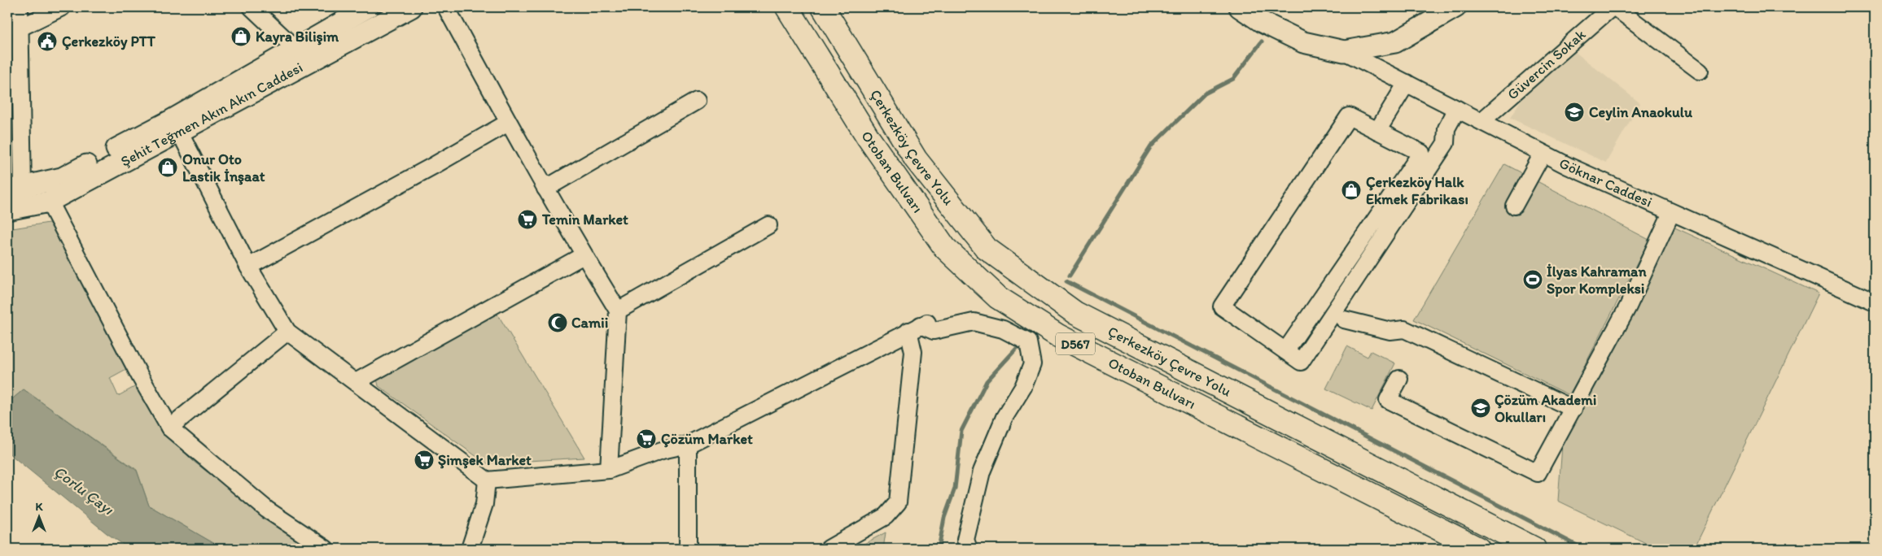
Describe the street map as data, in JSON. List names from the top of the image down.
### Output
{
  "streets": {
    "highway": ["Çerkezköy Çevre Yolu", "Otoban Bulvarı", "D567"],
    "main road": ["Şehit Teğmen Akın Akın Caddesi"],
    "street": ["Güvercin Sokak", "Göknar Caddesi"]
  },
  "crossings": [
    ["Güvercin Sokak", "Göknar Caddesi"]
  ],
  "water": ["Çorlu Çayı"],
  "places": {
    "shop": ["Kayra Bilişim", "Onur Oto Lastik İnşaat", "Çerkezköy Halk Ekmek Fabrikası"],
    "public building": ["Çerkezköy PTT"],
    "school or university": ["Ceylin Anaokulu", "Çözüm Akademi Okulları"],
    "supermarket": ["Temin Market", "Çözüm Market", "Şimşek Market"],
    "sports": ["İlyas Kahraman Spor Kompleksi"],
    "mosque": ["Camii"]
  },
  "north": "top"
}
